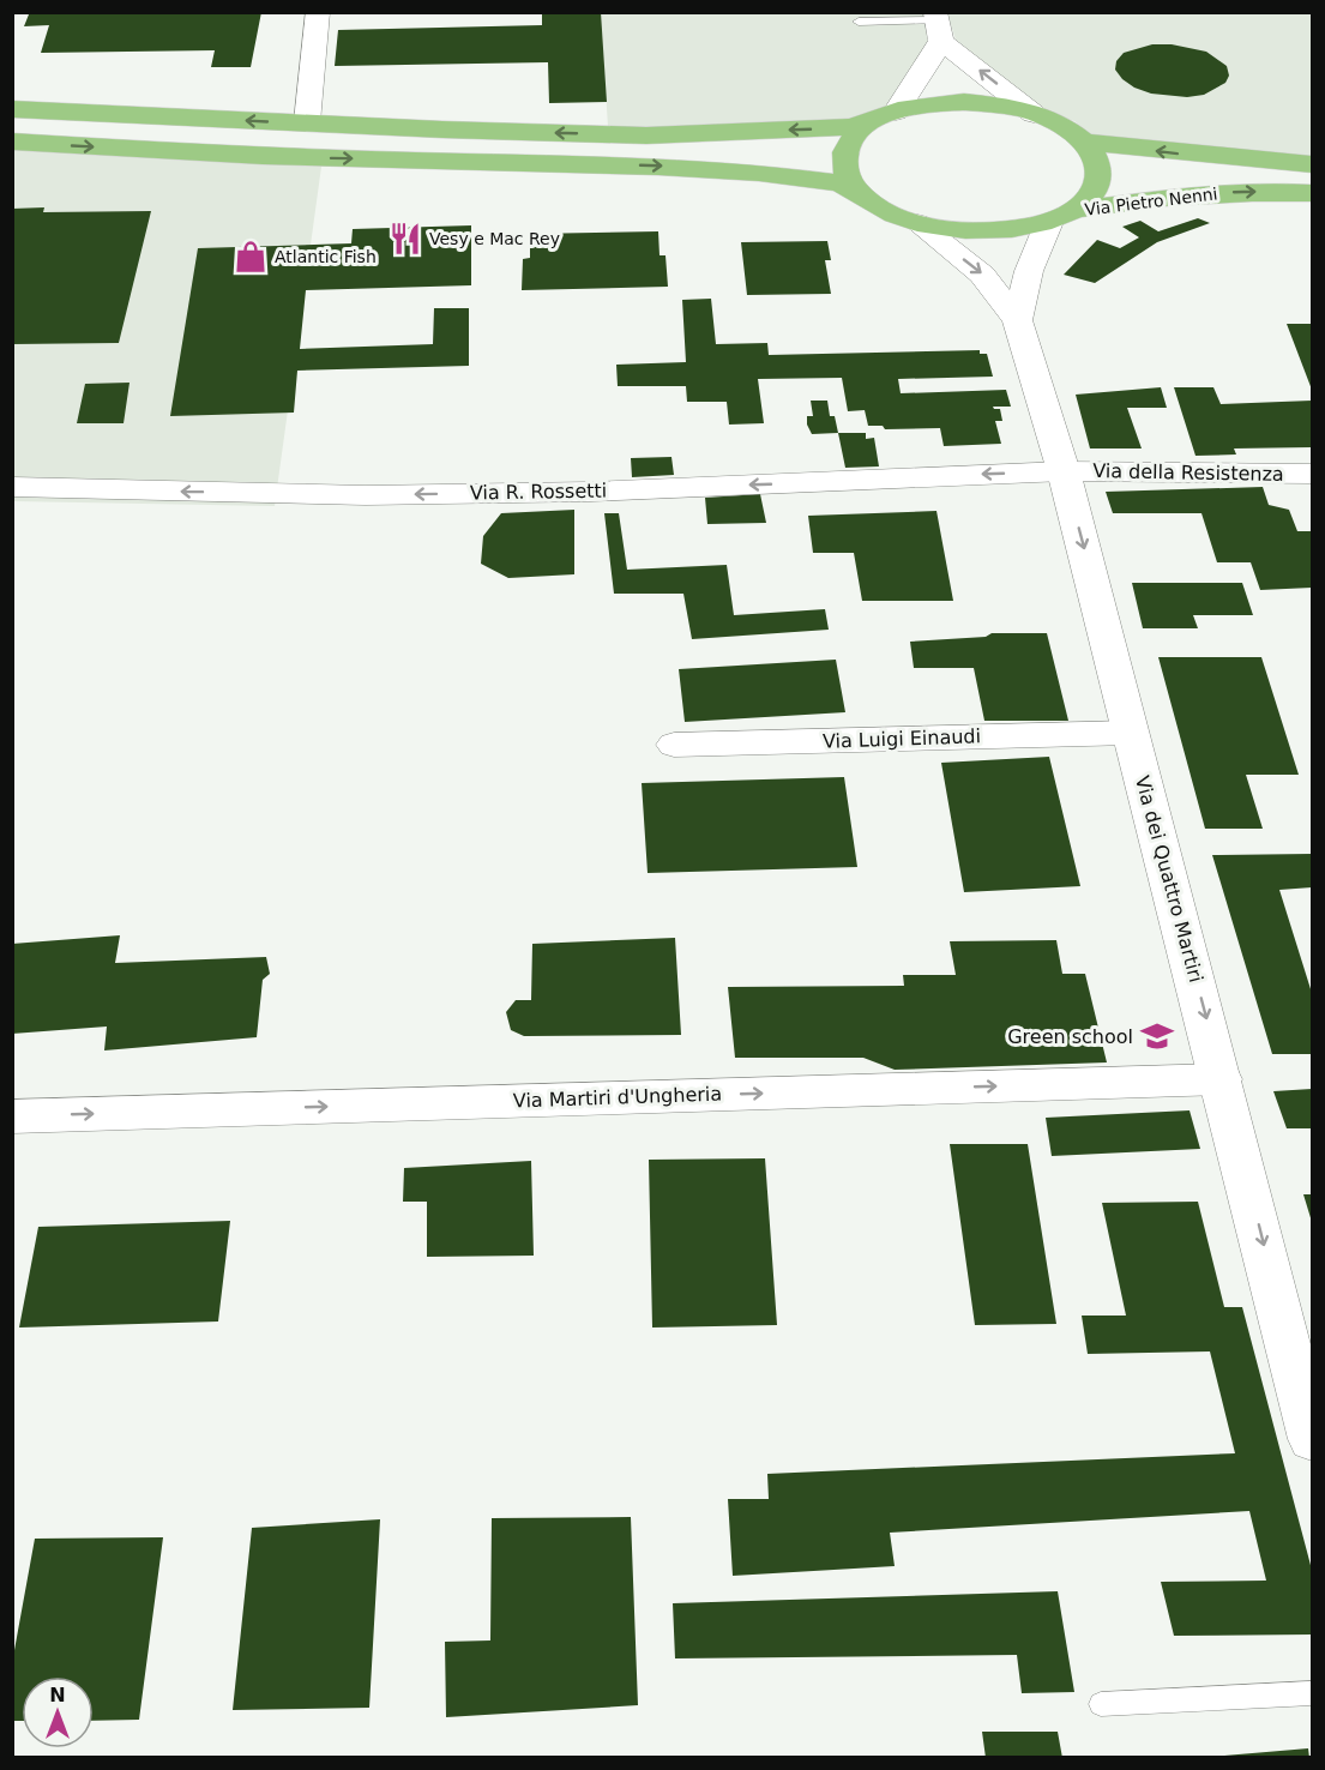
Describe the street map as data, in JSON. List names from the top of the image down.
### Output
{
  "streets": {
    "main road": ["Via Pietro Nenni"],
    "street": [
      "Via della Resistenza",
      "Via R. Rossetti",
      "Via Luigi Einaudi",
      "Via dei Quattro Martiri",
      "Via Martiri d'Ungheria"
    ]
  },
  "crossings": [
    ["Via della Resistenza", "Via R. Rossetti"],
    ["Via della Resistenza", "Via dei Quattro Martiri"],
    ["Via R. Rossetti", "Via dei Quattro Martiri"],
    ["Via Luigi Einaudi", "Via dei Quattro Martiri"],
    ["Via dei Quattro Martiri", "Via Martiri d'Ungheria"]
  ],
  "one_way": ["Via R. Rossetti", "Via dei Quattro Martiri", "Via Martiri d'Ungheria"],
  "places": {
    "restaurant": ["Vesy e Mac Rey"],
    "shop": ["Atlantic Fish"],
    "school or university": ["Green school"]
  },
  "north": "top"
}
